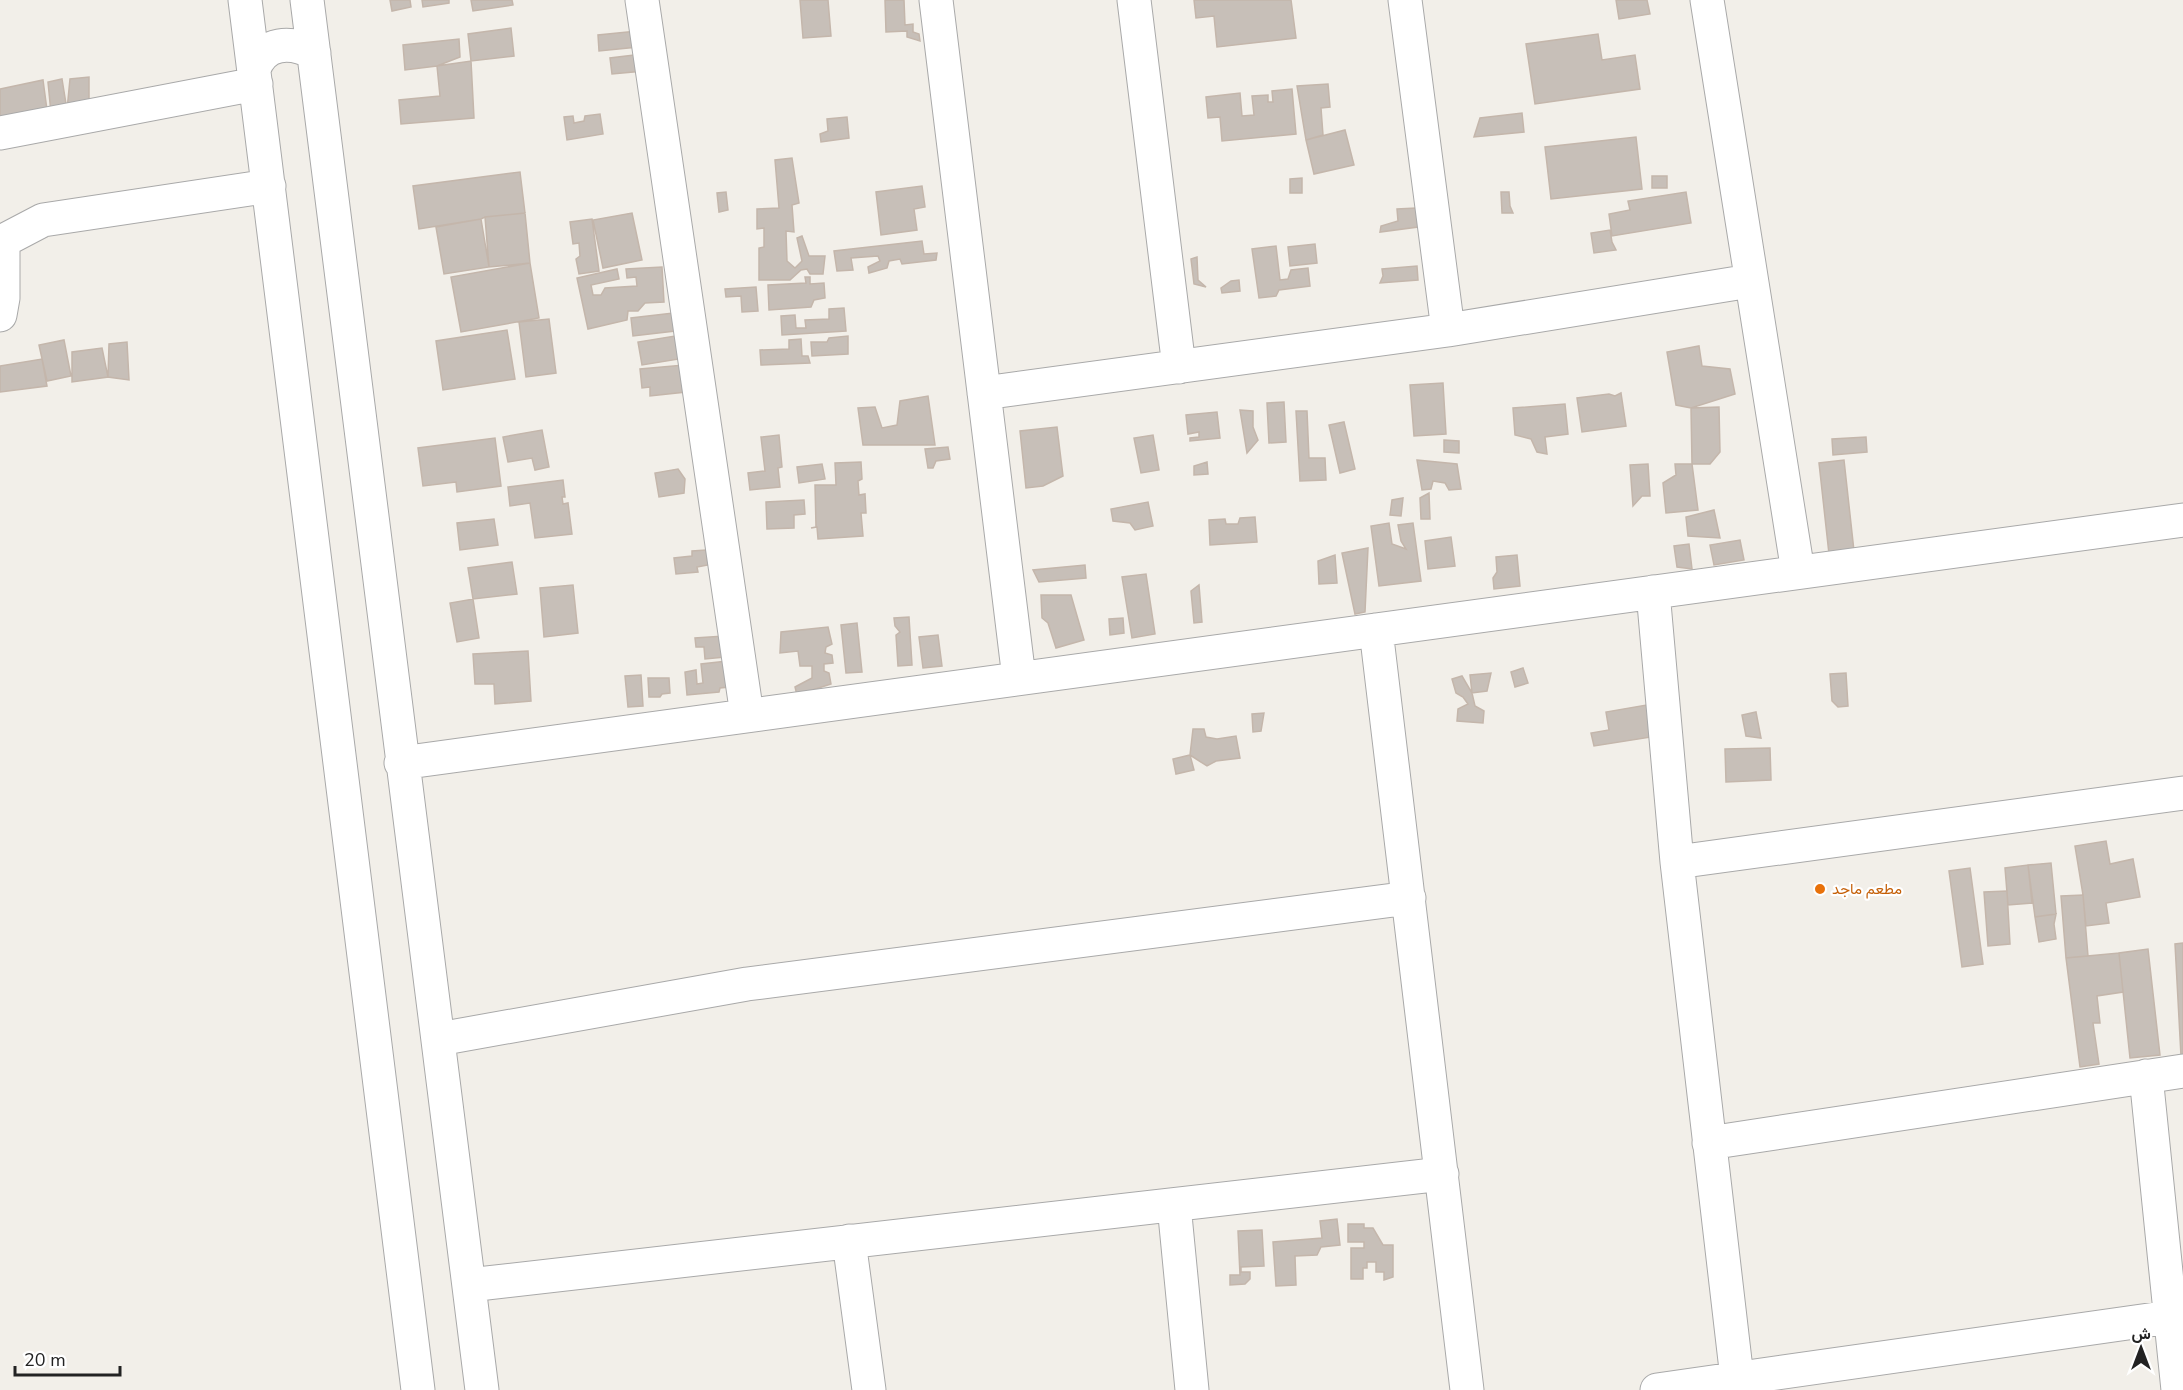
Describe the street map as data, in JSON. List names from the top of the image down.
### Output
{
  "places": ["مطعم ماجد"],
  "scale_bar": "20 m",
  "north": "top"
}
